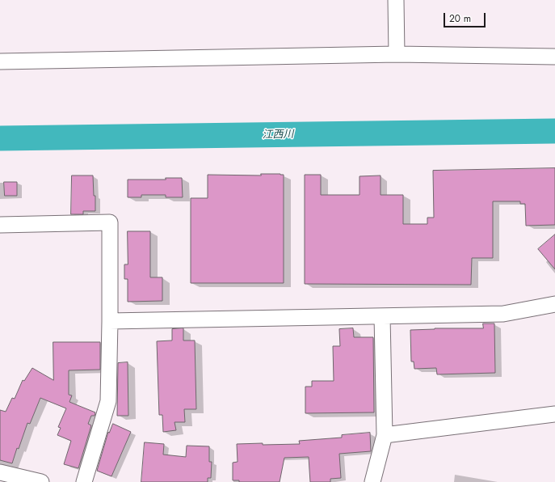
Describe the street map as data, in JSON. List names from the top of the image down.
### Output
{
  "water": ["江西川"],
  "scale_bar": "20 m"
}
